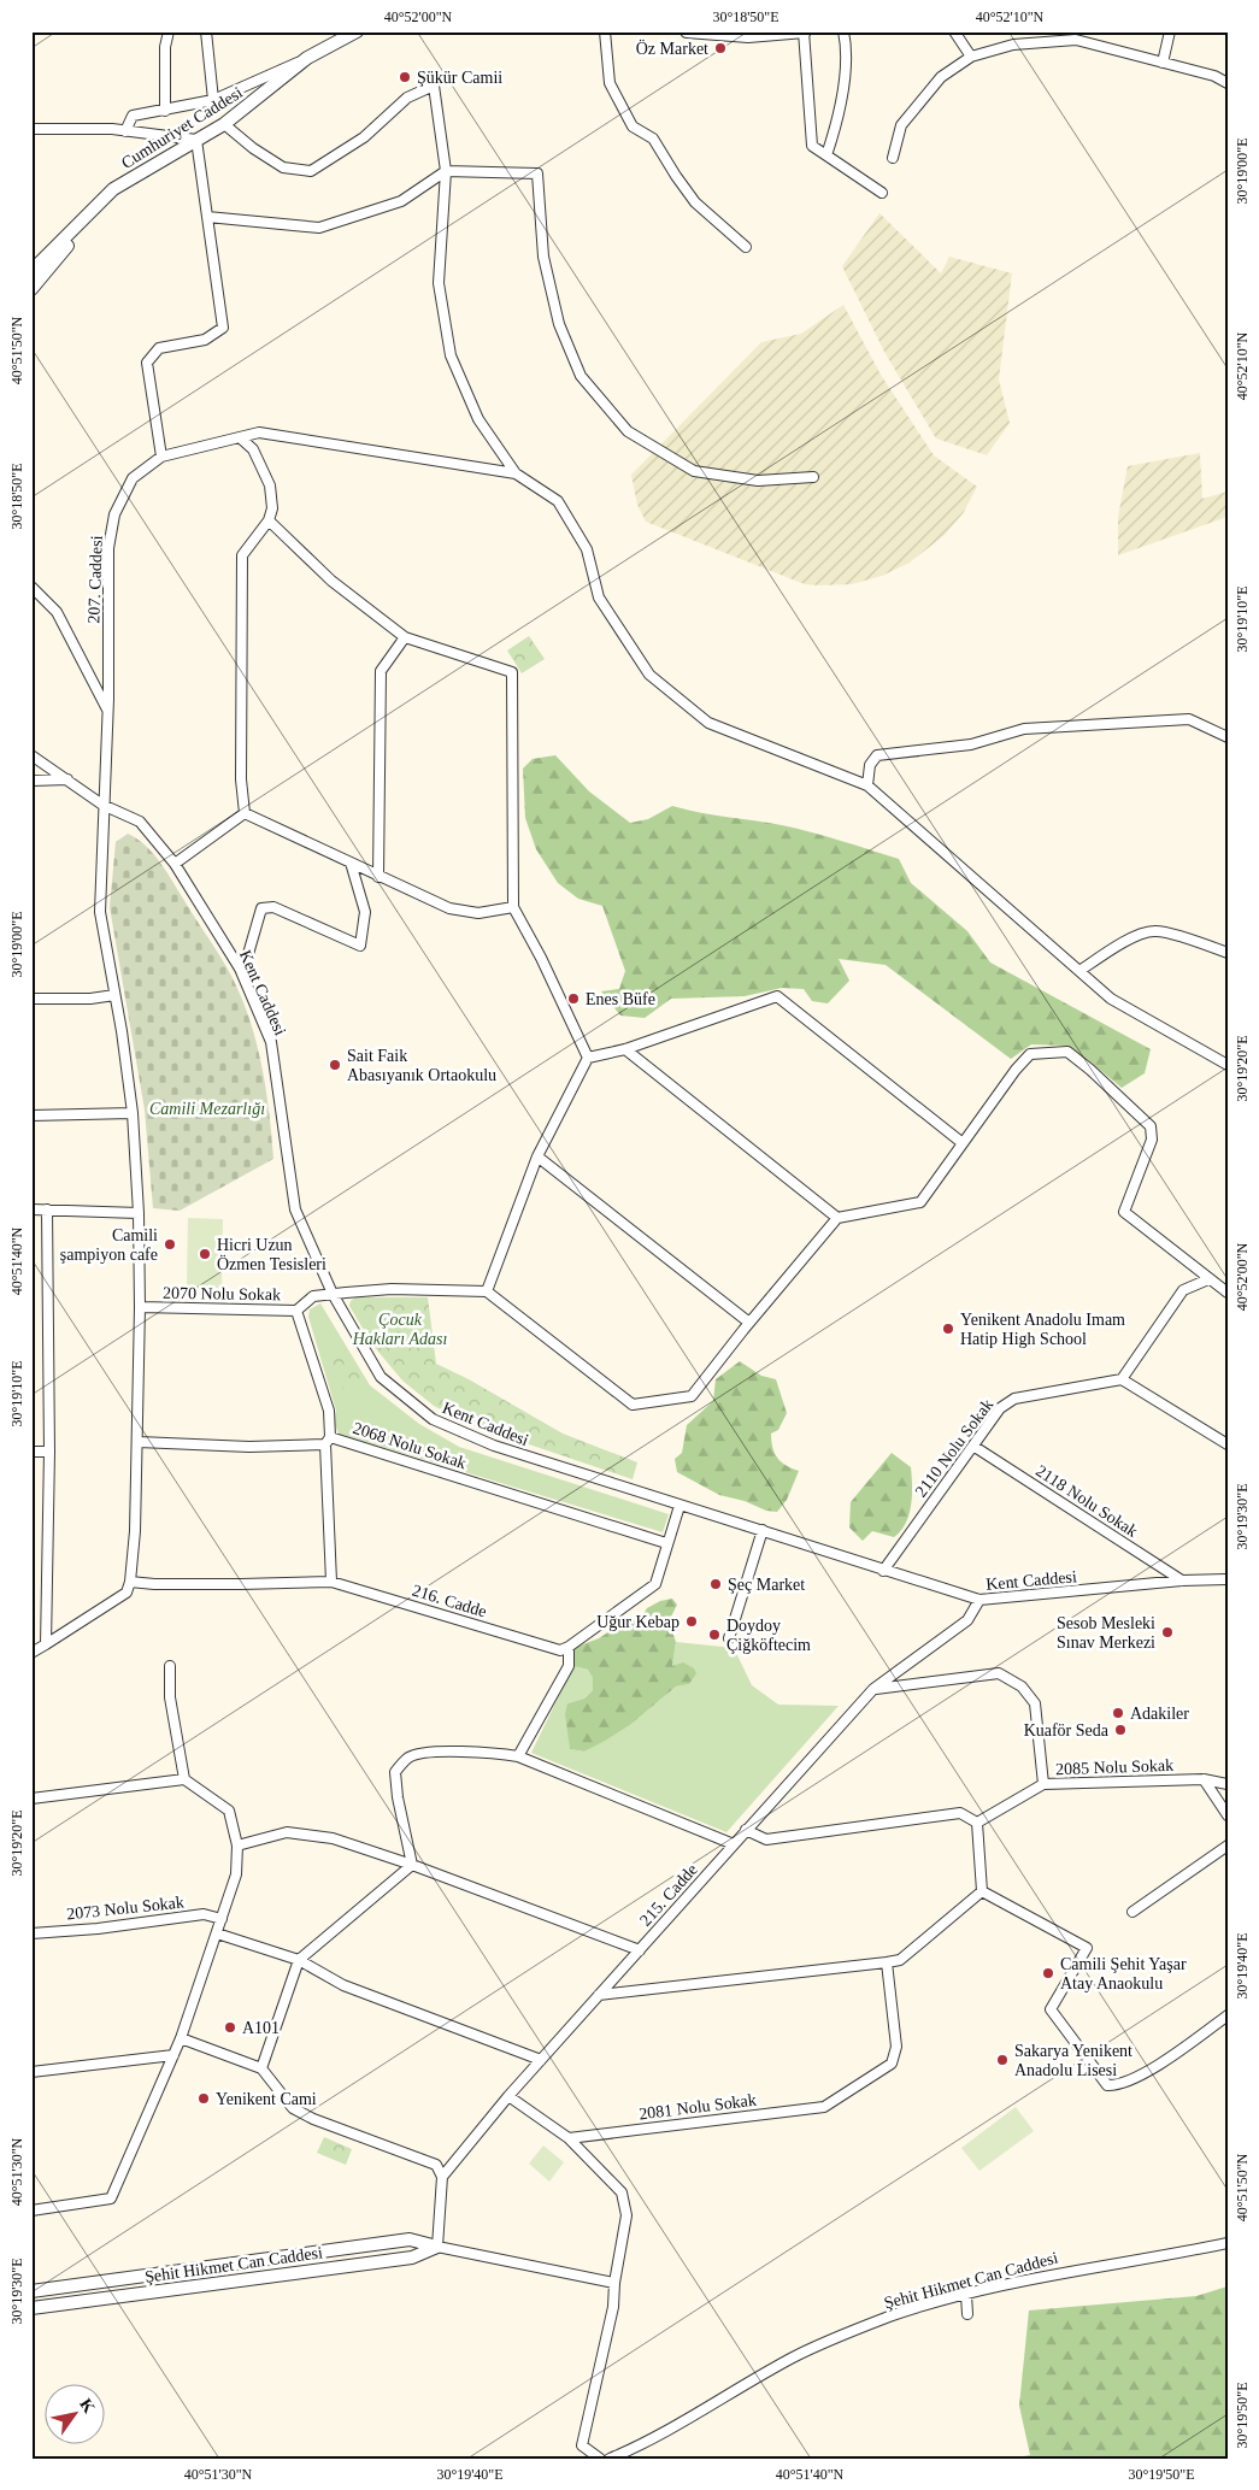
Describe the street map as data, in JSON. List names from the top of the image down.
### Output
{
  "streets": {
    "street": [
      "Cumhuriyet Caddesi",
      "207. Caddesi",
      "Kent Caddesi",
      "2070 Nolu Sokak",
      "2068 Nolu Sokak",
      "2110 Nolu Sokak",
      "2118 Nolu Sokak",
      "216. Cadde",
      "2085 Nolu Sokak",
      "215. Cadde",
      "2073 Nolu Sokak",
      "2081 Nolu Sokak",
      "Şehit Hikmet Can Caddesi"
    ]
  },
  "crossings": [
    ["207. Caddesi", "Kent Caddesi"],
    ["207. Caddesi", "2070 Nolu Sokak"],
    ["207. Caddesi", "2068 Nolu Sokak"],
    ["207. Caddesi", "216. Cadde"],
    ["Kent Caddesi", "2070 Nolu Sokak"],
    ["Kent Caddesi", "2110 Nolu Sokak"],
    ["Kent Caddesi", "2118 Nolu Sokak"],
    ["Kent Caddesi", "215. Cadde"],
    ["2110 Nolu Sokak", "2118 Nolu Sokak"]
  ],
  "parks": ["Camili Mezarlığı", "Çocuk Hakları Adası"],
  "places": [
    "Öz Market",
    "Şükür Camii",
    "Enes Büfe",
    "Sait Faik Abasıyanık Ortaokulu",
    "Camili şampiyon cafe",
    "Hicri Uzun Özmen Tesisleri",
    "Yenikent Anadolu Imam Hatip High School",
    "Şeç Market",
    "Uğur Kebap",
    "Sesob Mesleki Sınav Merkezi",
    "Doydoy Çiğköftecim",
    "Adakiler",
    "Kuaför Seda",
    "Camili Şehit Yaşar Atay Anaokulu",
    "A101",
    "Sakarya Yenikent Anadolu Lisesi",
    "Yenikent Cami"
  ],
  "north": "top right",
  "coordinates": [
    "40°52'00\"N",
    "30°18'50\"E",
    "40°52'10\"N",
    "30°19'00\"E",
    "40°51'50\"N",
    "30°19'10\"E",
    "30°19'20\"E",
    "40°51'40\"N",
    "30°19'30\"E",
    "30°19'40\"E",
    "40°51'30\"N",
    "30°19'50\"E"
  ]
}
